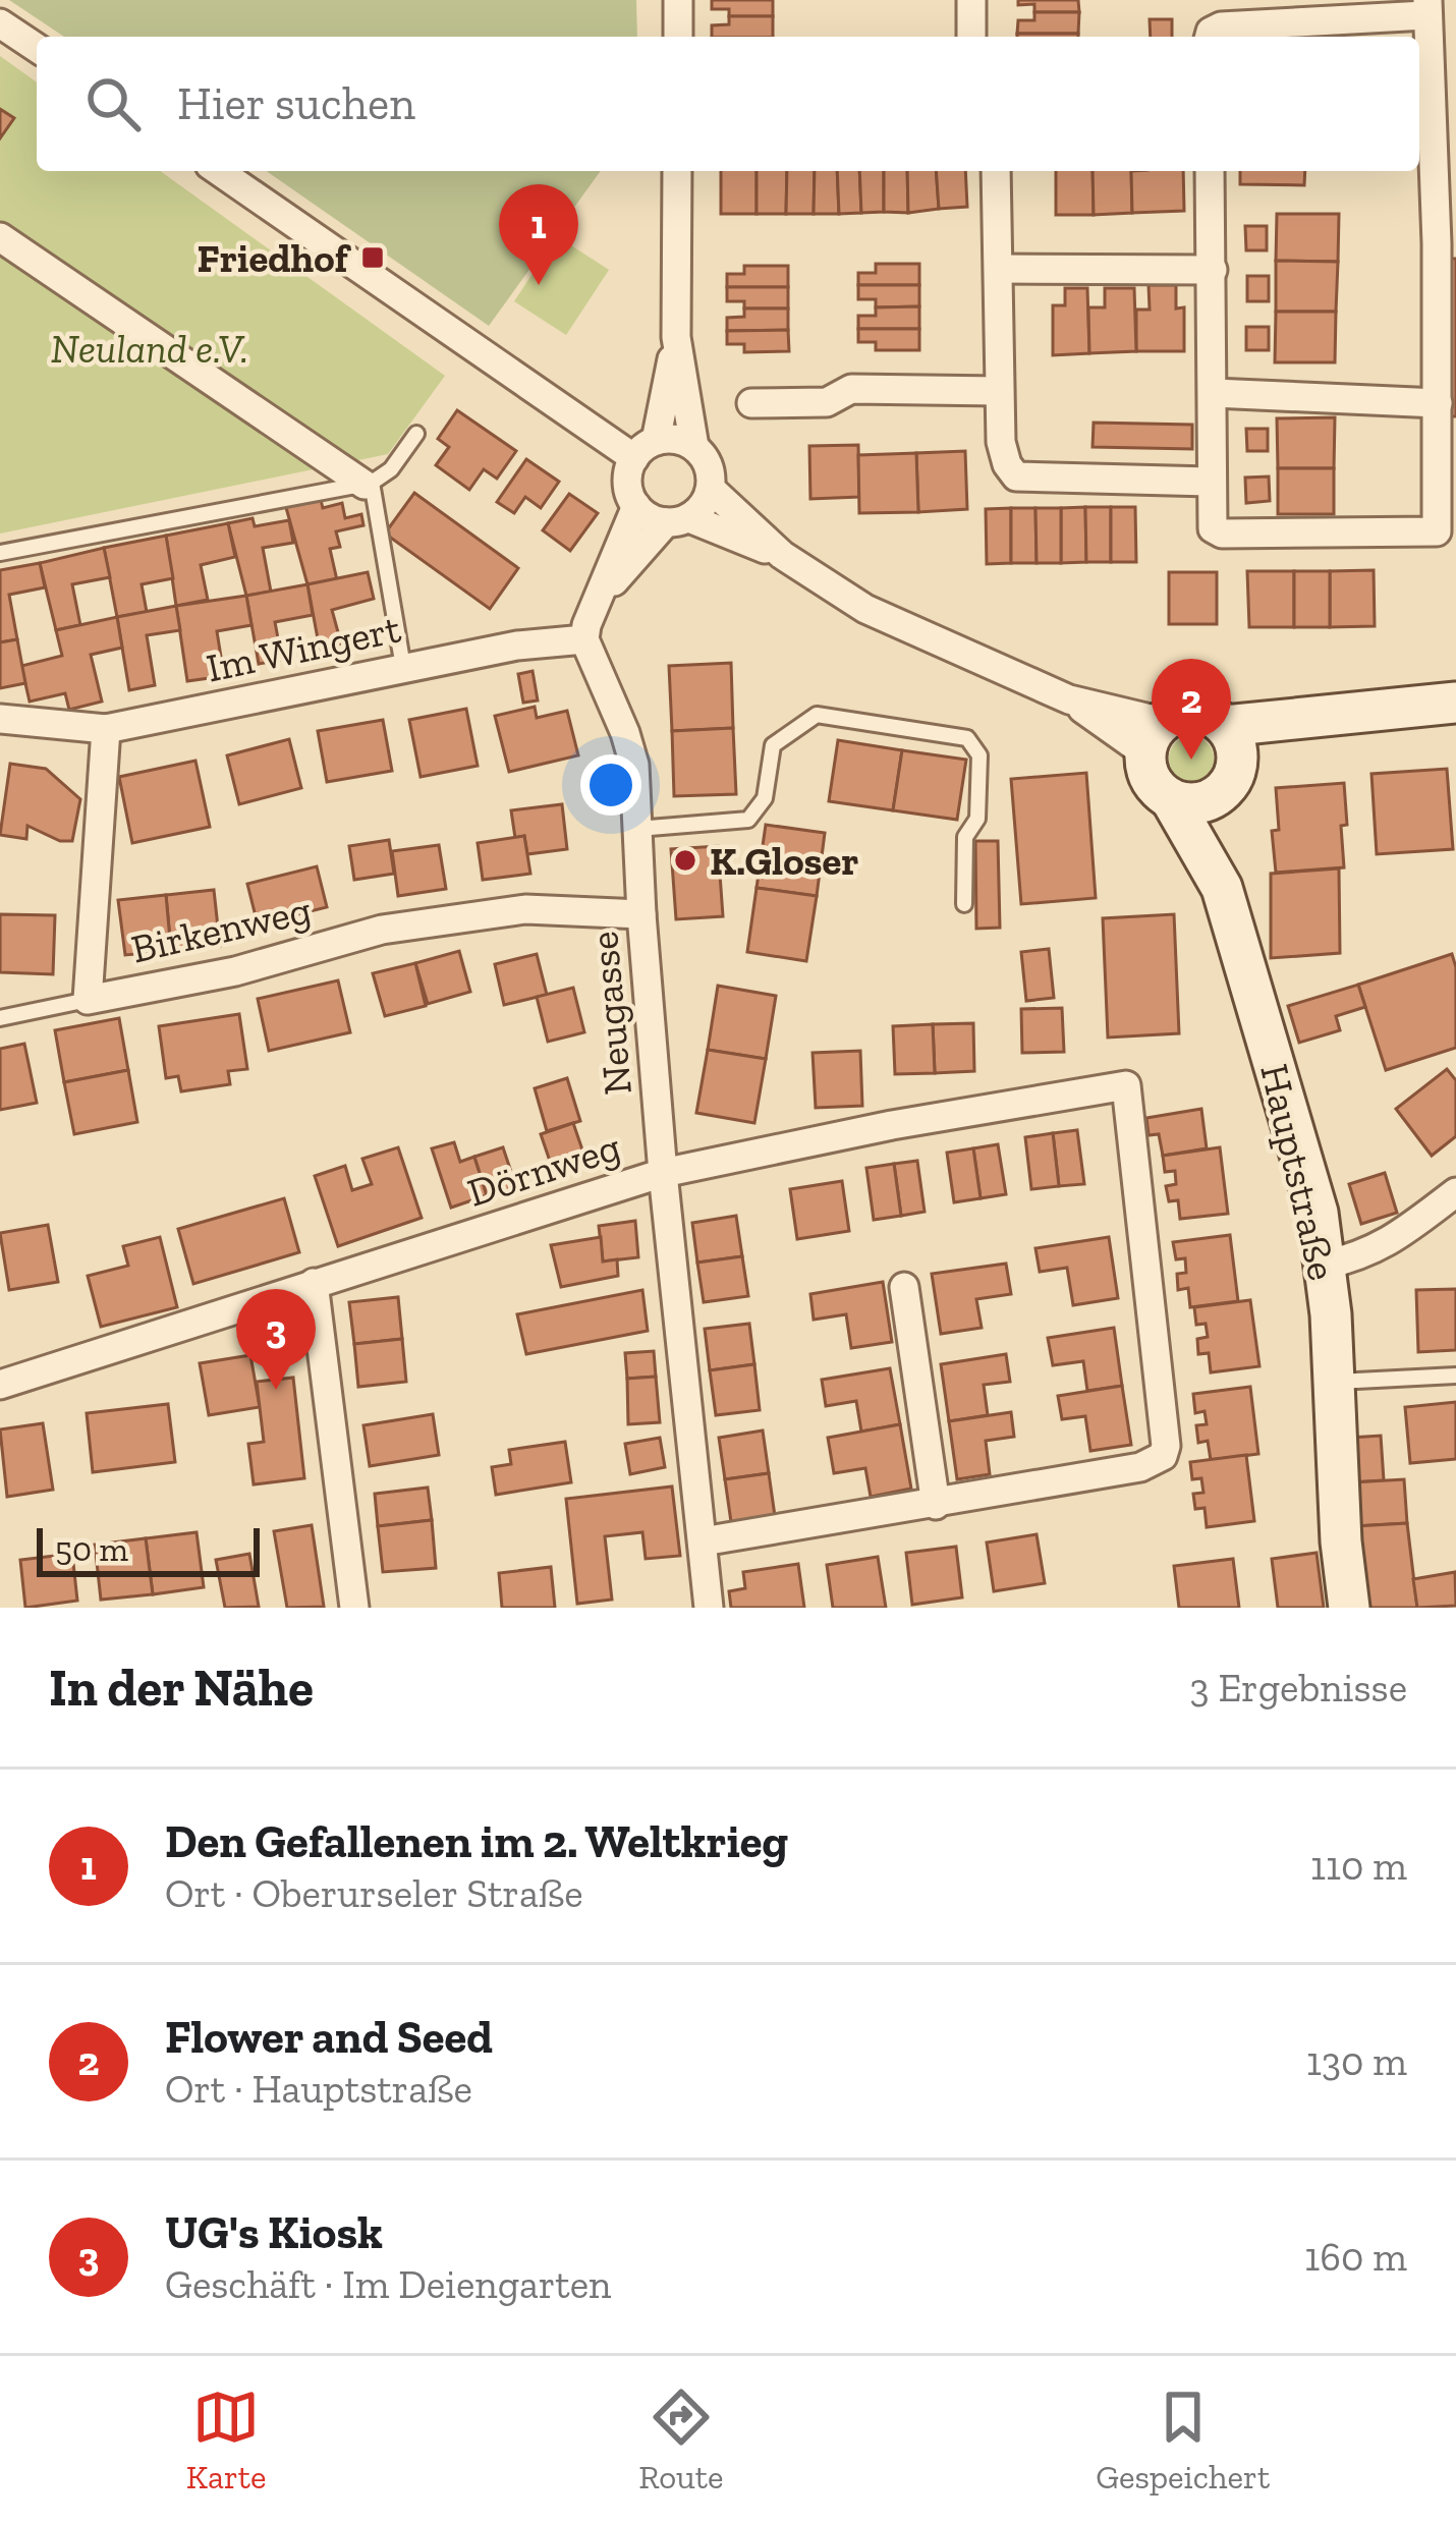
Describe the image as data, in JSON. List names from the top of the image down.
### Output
{
  "streets": {
    "street": [
      "Im Wingert",
      "Birkenweg",
      "Neugasse",
      "Dörnweg",
      "Hauptstraße"
    ]
  },
  "crossings": [
    ["Im Wingert", "Birkenweg"],
    ["Im Wingert", "Neugasse"],
    ["Birkenweg", "Neugasse"],
    ["Neugasse", "Dörnweg"]
  ],
  "parks": ["Neuland e.V."],
  "places": {
    "transit": ["Friedhof"],
    "other": ["K.Gloser"]
  },
  "scale_bar": "50 m",
  "page": {
    "search": "Hier suchen",
    "pins": ["1", "2", "3"],
    "scale": "50 m",
    "heading": ["In der Nähe", "3 Ergebnisse"],
    "list": [
      {
        "mark": "1",
        "name": "Den Gefallenen im 2. Weltkrieg",
        "note": "Ort · Oberurseler Straße",
        "value": "110 m"
      },
      {
        "mark": "2",
        "name": "Flower and Seed",
        "note": "Ort · Hauptstraße",
        "value": "130 m"
      },
      {
        "mark": "3",
        "name": "UG's Kiosk",
        "note": "Geschäft · Im Deiengarten",
        "value": "160 m"
      }
    ],
    "nav": ["Karte", "Route", "Gespeichert"]
  }
}
